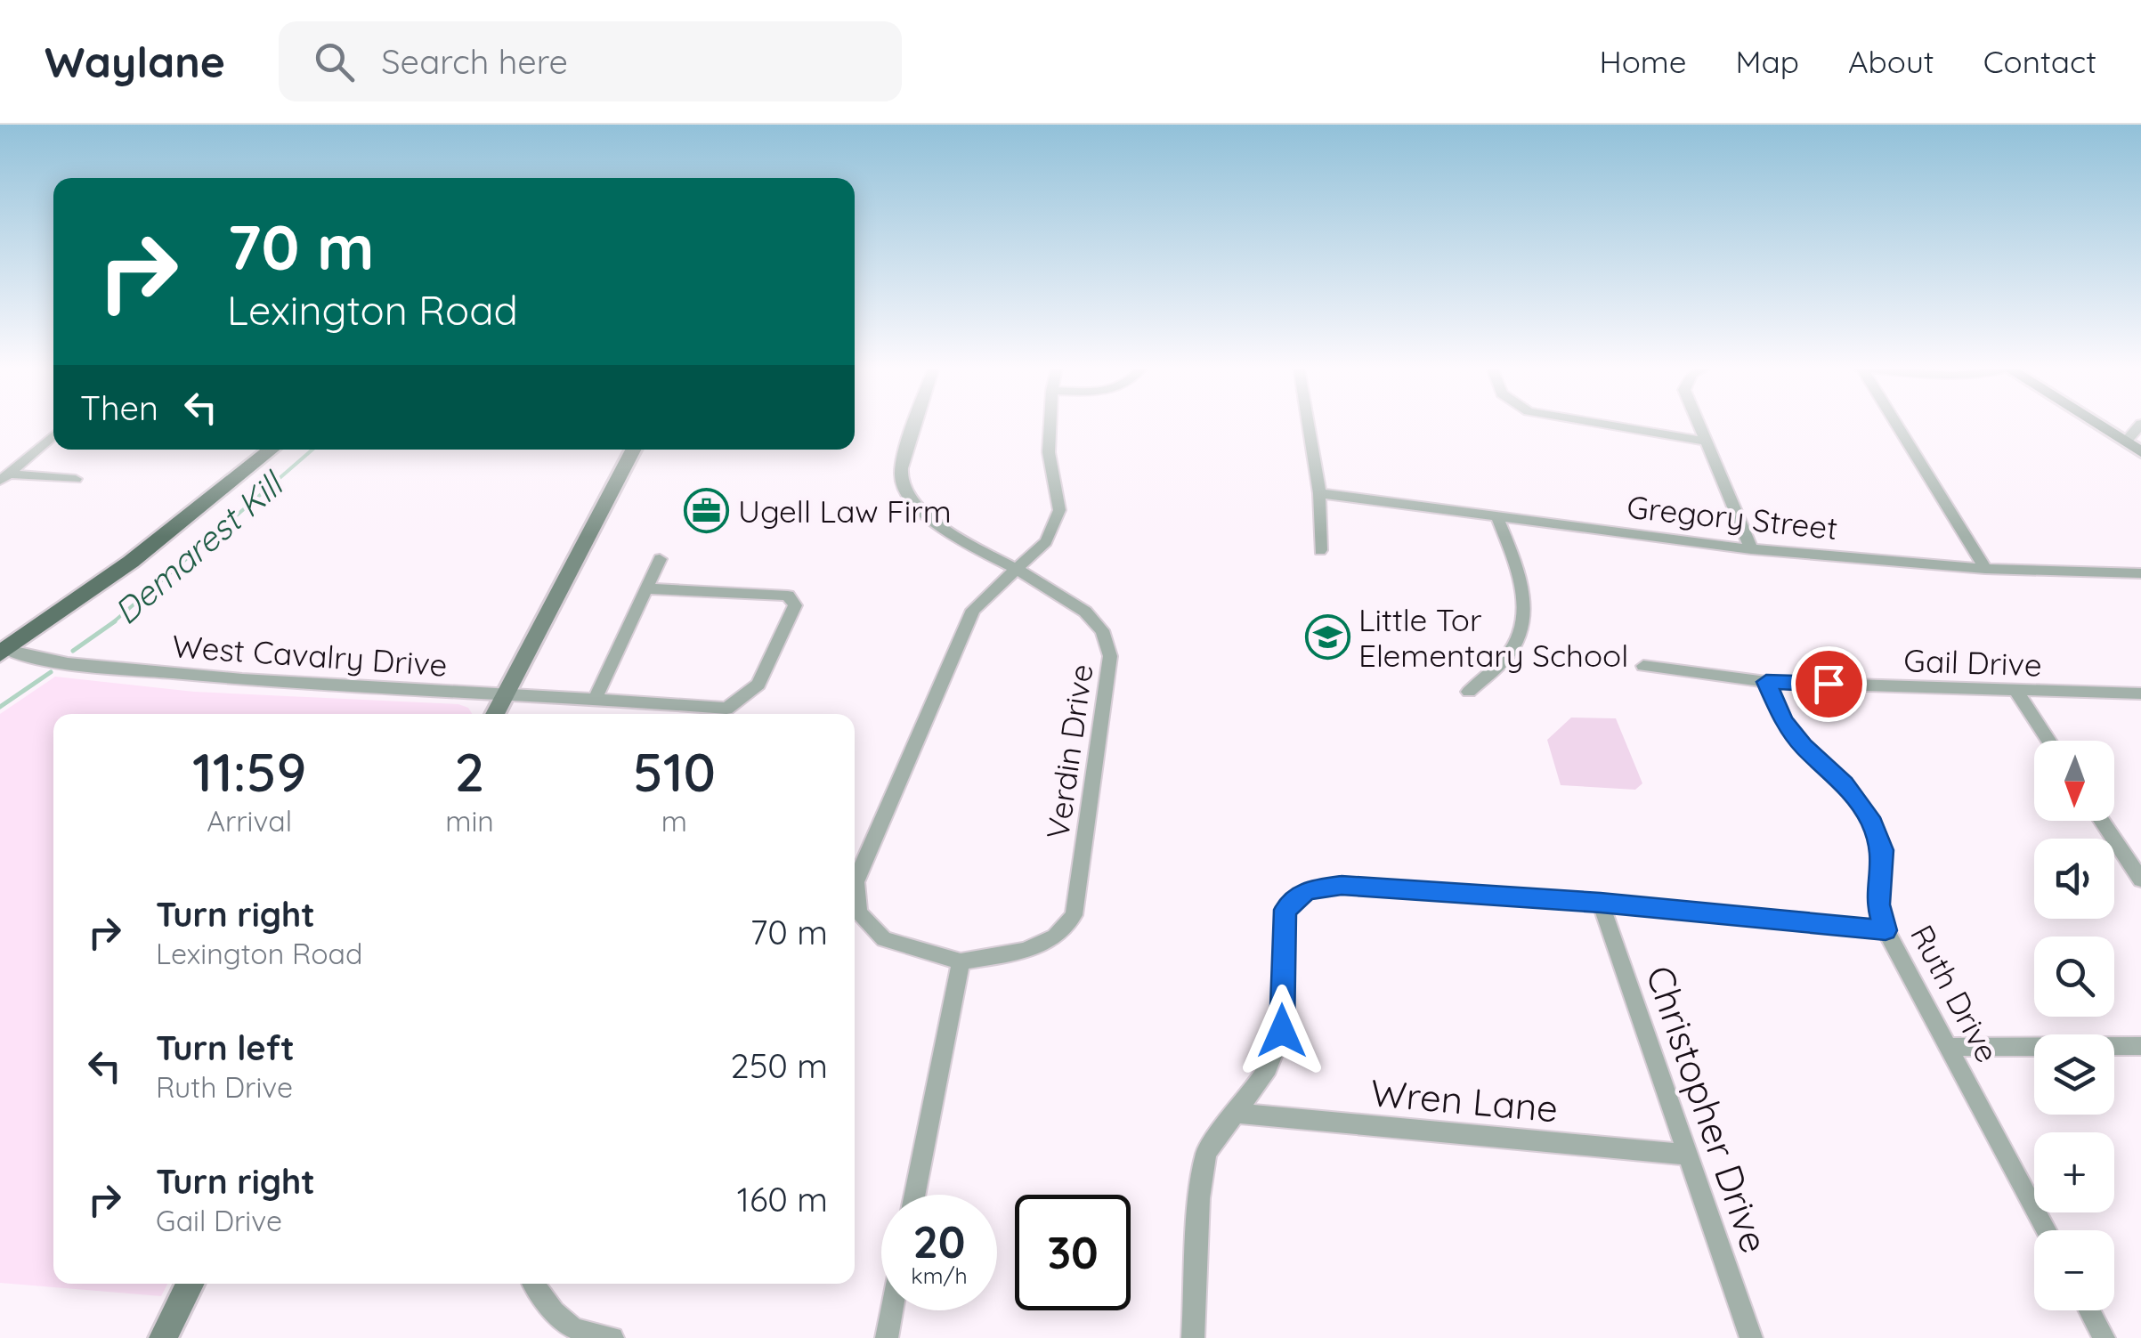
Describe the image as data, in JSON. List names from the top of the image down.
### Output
{
  "streets": {
    "street": [
      "Gregory Street",
      "West Cavalry Drive",
      "Gail Drive",
      "Verdin Drive",
      "Ruth Drive",
      "Wren Lane",
      "Christopher Drive"
    ]
  },
  "crossings": [
    ["Gail Drive", "Ruth Drive"],
    ["Wren Lane", "Christopher Drive"]
  ],
  "water": ["Demarest Kill"],
  "places": {
    "office": ["Ugell Law Firm"],
    "school or university": ["Little Tor Elementary School"]
  },
  "north": "bottom",
  "page": {
    "header": "Waylane",
    "search": "Search here",
    "nav": [
      "Home",
      "Map",
      "About",
      "Contact"
    ],
    "turn": ["70 m", "Lexington Road"],
    "then": "Then",
    "eta": [
      "11:59",
      "Arrival",
      "2",
      "min",
      "510",
      "m"
    ],
    "map_buttons": ["+", "−"],
    "list": [
      {
        "name": "Turn right",
        "note": "Lexington Road",
        "value": "70 m"
      },
      {
        "name": "Turn left",
        "note": "Ruth Drive",
        "value": "250 m"
      },
      {
        "name": "Turn right",
        "note": "Gail Drive",
        "value": "160 m"
      }
    ],
    "speed": "20 km/h",
    "limit": "30"
  }
}
